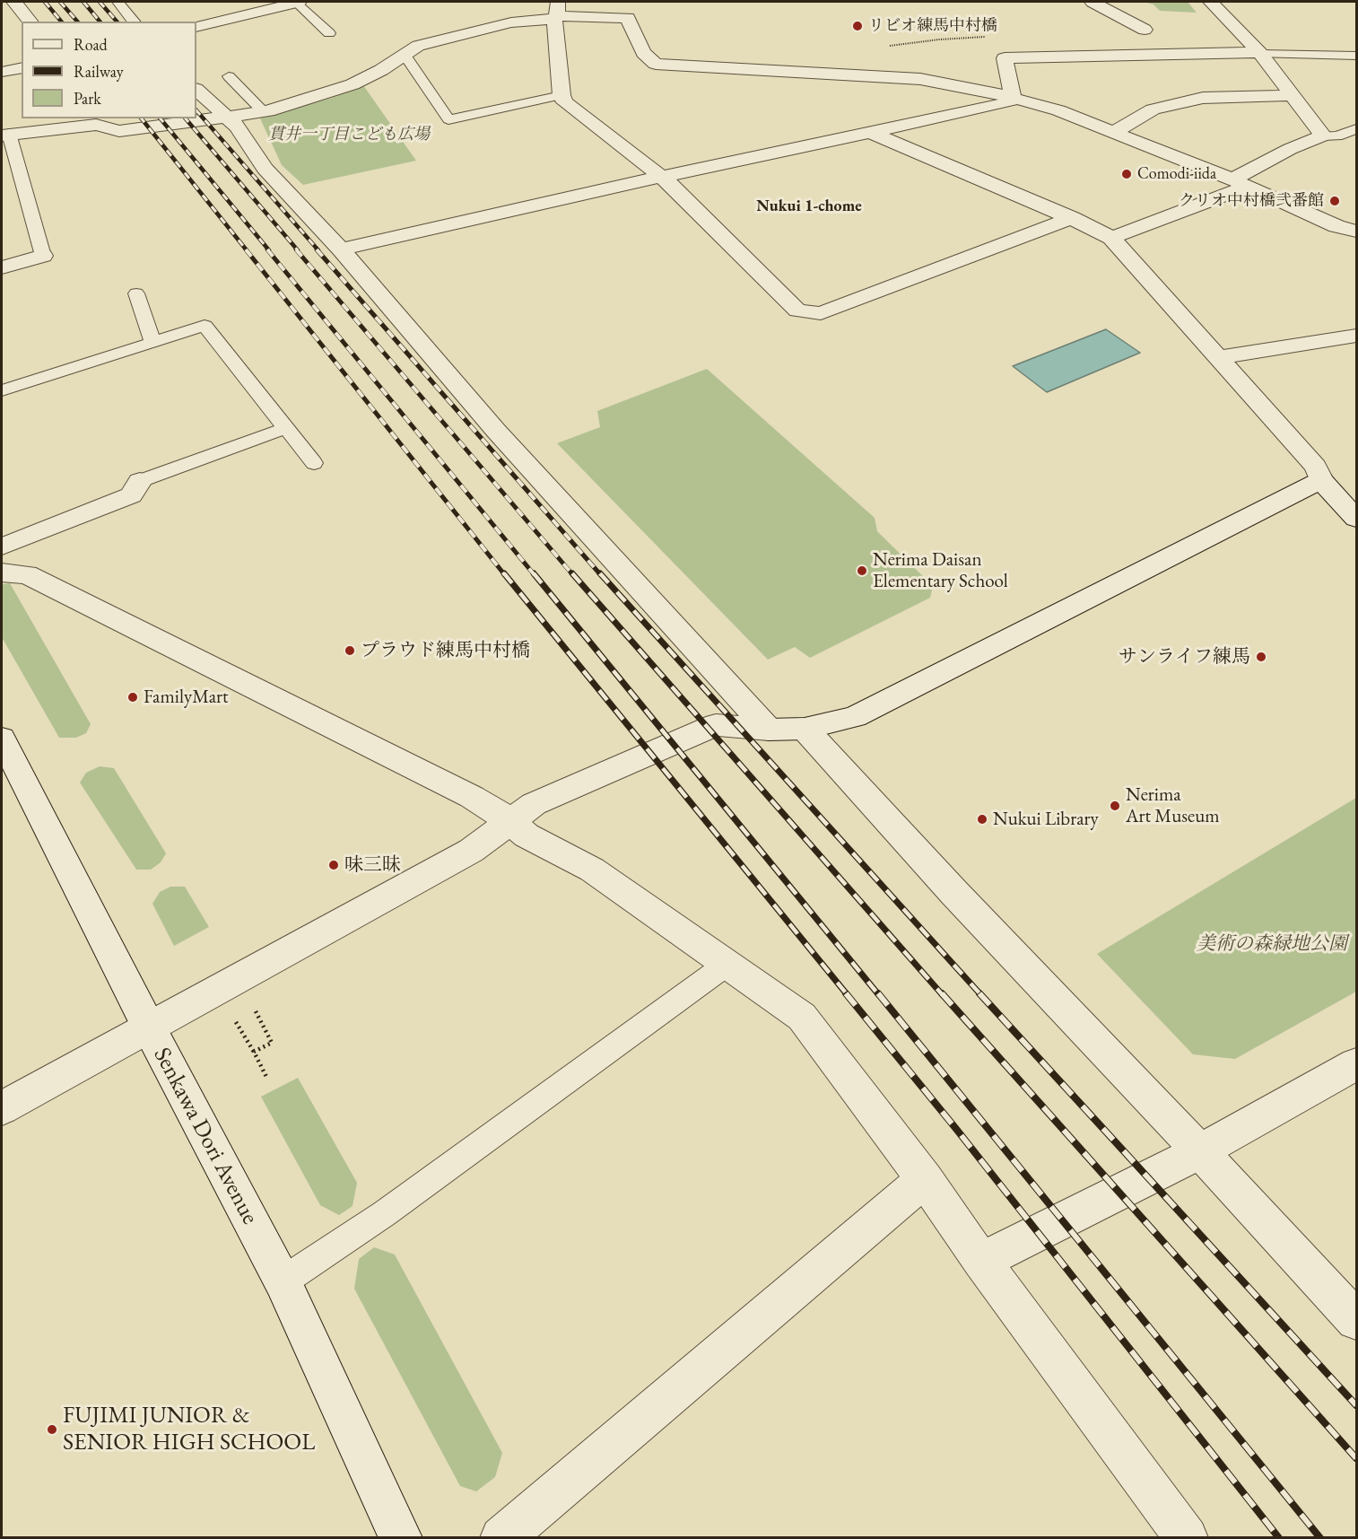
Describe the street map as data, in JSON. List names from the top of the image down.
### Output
{
  "streets": {
    "street": ["Senkawa Dori Avenue"]
  },
  "districts": ["Nukui 1-chome"],
  "parks": ["貫井一丁目こども広場", "美術の森緑地公園"],
  "places": [
    "リビオ練馬中村橋",
    "Comodi-iida",
    "クリオ中村橋弐番館",
    "Nerima Daisan Elementary School",
    "プラウド練馬中村橋",
    "サンライフ練馬",
    "FamilyMart",
    "Nerima Art Museum",
    "Nukui Library",
    "味三昧",
    "FUJIMI JUNIOR & SENIOR HIGH SCHOOL"
  ],
  "legend": ["Road", "Railway", "Park"]
}
